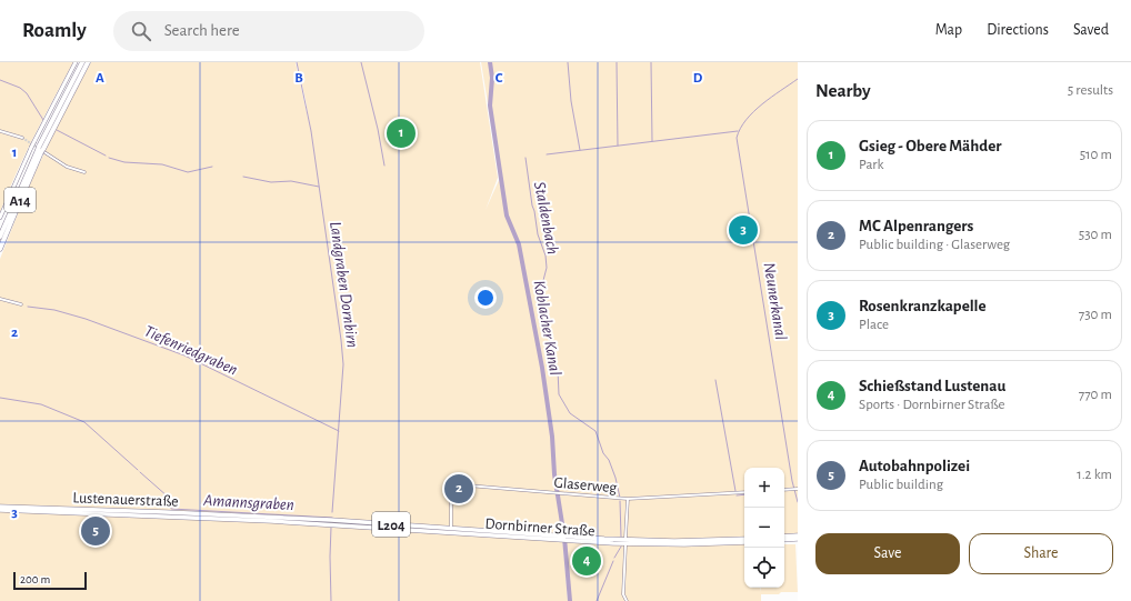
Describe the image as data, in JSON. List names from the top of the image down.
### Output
{
  "streets": {
    "highway": ["A14"],
    "main road": ["Lustenauerstraße", "L204", "Dornbirner Straße"],
    "street": ["Glaserweg"]
  },
  "crossings": [
    ["Glaserweg", "Dornbirner Straße"],
    ["Lustenauerstraße", "Dornbirner Straße"]
  ],
  "water": [
    "Staldenbach",
    "Landgraben Dornbirn",
    "Neunerkanal",
    "Koblacher Kanal",
    "Tiefenriedgraben",
    "Amannsgraben"
  ],
  "scale_bar": "200 m",
  "page": {
    "header": "Roamly",
    "search": "Search here",
    "nav": ["Map", "Directions", "Saved"],
    "heading": ["Nearby", "5 results"],
    "pins": [
      "1",
      "3",
      "2",
      "5",
      "4"
    ],
    "list": [
      {
        "mark": "1",
        "name": "Gsieg - Obere Mähder",
        "note": "Park",
        "value": "510 m"
      },
      {
        "mark": "2",
        "name": "MC Alpenrangers",
        "note": "Public building · Glaserweg",
        "value": "530 m"
      },
      {
        "mark": "3",
        "name": "Rosenkranzkapelle",
        "note": "Place",
        "value": "730 m"
      },
      {
        "mark": "4",
        "name": "Schießstand Lustenau",
        "note": "Sports · Dornbirner Straße",
        "value": "770 m"
      },
      {
        "mark": "5",
        "name": "Autobahnpolizei",
        "note": "Public building",
        "value": "1.2 km"
      }
    ],
    "map_buttons": ["+", "−"],
    "buttons": ["Save", "Share"],
    "scale": "200 m"
  },
  "grid": {
    "columns": [
      "A",
      "B",
      "C",
      "D"
    ],
    "rows": ["1", "2", "3"]
  }
}
